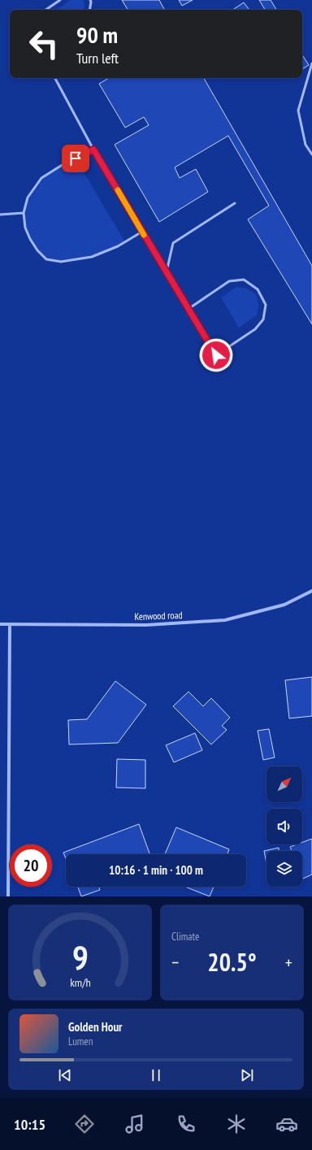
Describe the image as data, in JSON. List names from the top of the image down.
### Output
{
  "streets": {
    "street": ["Kenwood road"]
  },
  "north": "top right",
  "page": {
    "turn": ["90 m", "Turn left"],
    "limit": "20",
    "trip": "10:16 · 1 min · 100 m",
    "tile": "Climate",
    "heat": ["−", "20.5°", "+"],
    "song": ["Golden Hour", "Lumen"],
    "tabs": "10:15",
    "gauge": ["9", "km/h"]
  }
}
